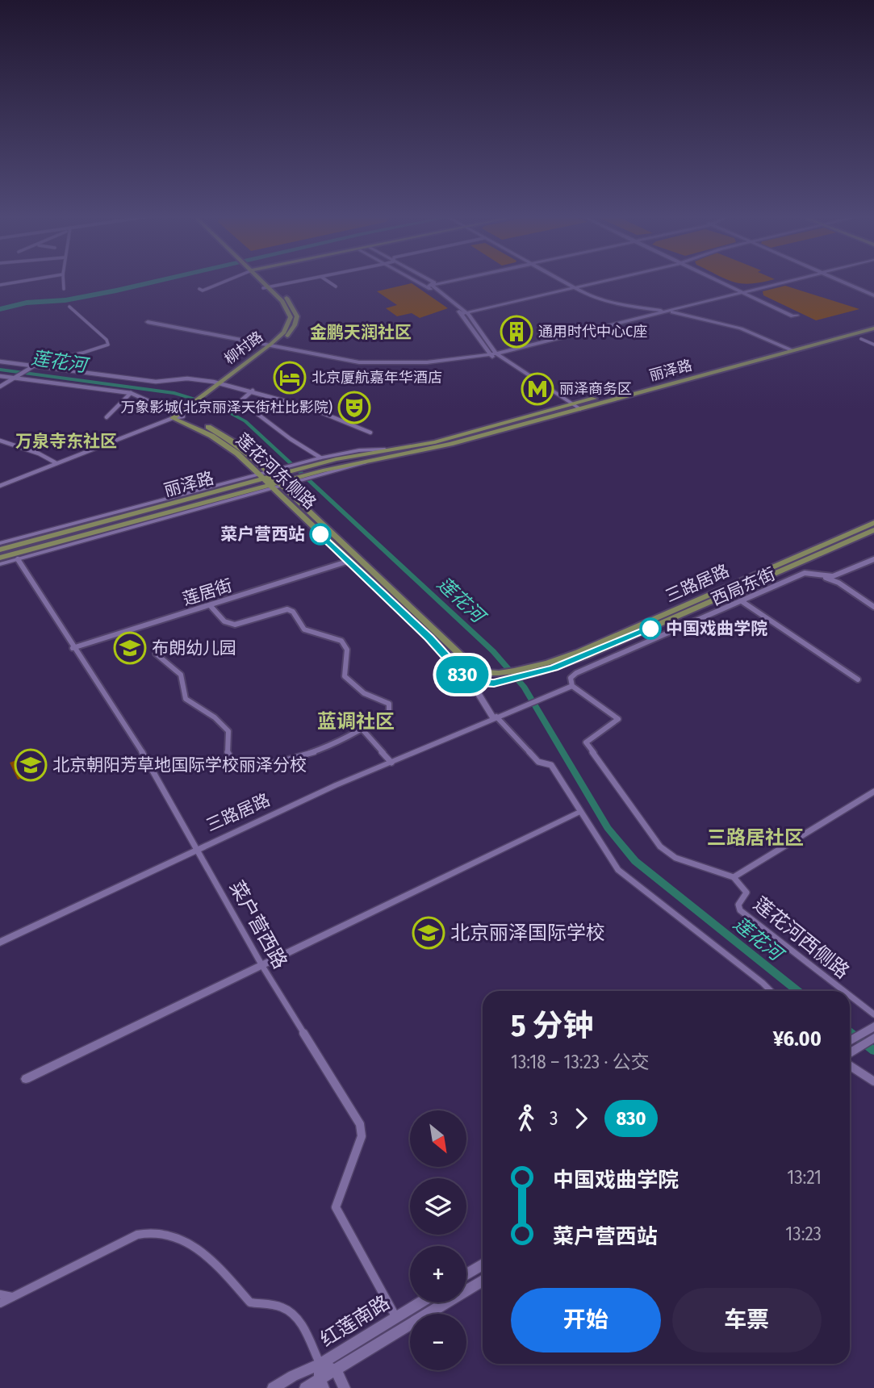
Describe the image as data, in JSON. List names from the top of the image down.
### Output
{
  "streets": {
    "main road": [
      "柳村路",
      "丽泽路",
      "莲花河东侧路",
      "三路居路"
    ],
    "street": [
      "西局东街",
      "莲居街",
      "菜户营西路",
      "莲花河西侧路",
      "红莲南路"
    ]
  },
  "crossings": [
    ["柳村路", "莲花河东侧路"],
    ["丽泽路", "莲花河东侧路"],
    ["丽泽路", "菜户营西路"],
    ["莲花河东侧路", "莲居街"],
    ["三路居路", "西局东街"],
    ["三路居路", "菜户营西路"],
    ["莲居街", "菜户营西路"],
    ["菜户营西路", "红莲南路"]
  ],
  "districts": [
    "金鹏天润社区",
    "万泉寺东社区",
    "蓝调社区",
    "三路居社区"
  ],
  "water": ["莲花河"],
  "places": {
    "building": ["通用时代中心C座"],
    "hotel": ["北京厦航嘉年华酒店"],
    "metro station": ["丽泽商务区"],
    "theatre": ["万象影城(北京丽泽天街杜比影院)"],
    "other": ["菜户营西站", "中国戏曲学院"],
    "school or university": ["布朗幼儿园", "北京朝阳芳草地国际学校丽泽分校", "北京丽泽国际学校"]
  },
  "lines": ["bus line 830"],
  "north": "bottom right",
  "page": {
    "on_map": "830",
    "heading": ["5 分钟", "13:18 – 13:23 · 公交", "¥6.00"],
    "legs": ["3", "830"],
    "map_buttons": ["+", "−"],
    "list": [
      {
        "name": "中国戏曲学院",
        "value": "13:21"
      },
      {
        "name": "菜户营西站",
        "value": "13:23"
      }
    ],
    "buttons": ["开始", "车票"]
  }
}
